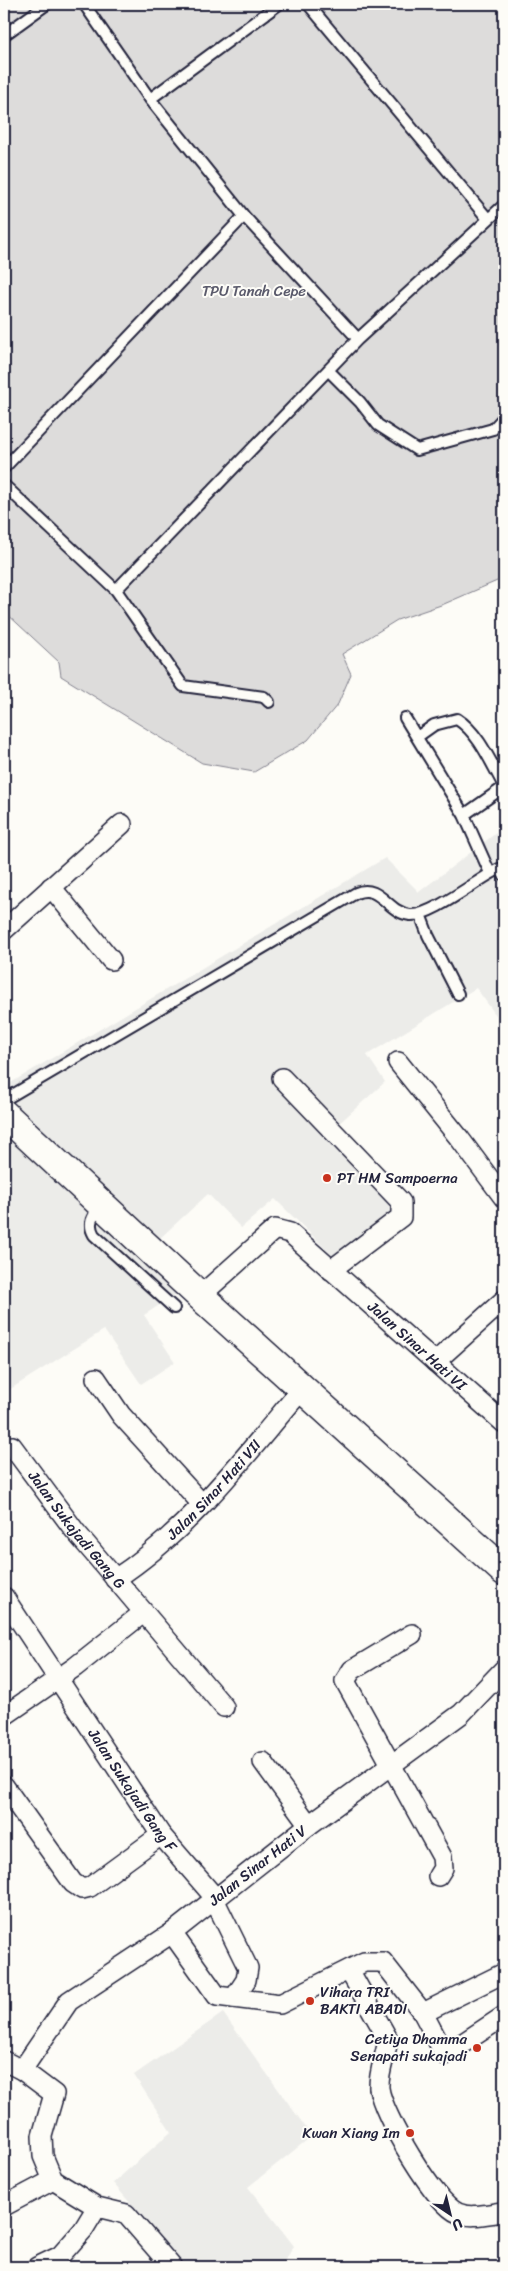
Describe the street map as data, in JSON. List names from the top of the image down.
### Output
{
  "streets": {
    "street": [
      "Jalan Sinar Hati VI",
      "Jalan Sinar Hati VII",
      "Jalan Sukajadi Gang G",
      "Jalan Sukajadi Gang F",
      "Jalan Sinar Hati V"
    ]
  },
  "crossings": [
    ["Jalan Sinar Hati VII", "Jalan Sukajadi Gang G"],
    ["Jalan Sukajadi Gang F", "Jalan Sinar Hati V"]
  ],
  "parks": ["TPU Tanah Cepe"],
  "places": [
    "PT HM Sampoerna",
    "Vihara TRI BAKTI ABADI",
    "Cetiya Dhamma Senapati sukajadi",
    "Kwan Xiang Im"
  ],
  "north": "bottom right"
}
